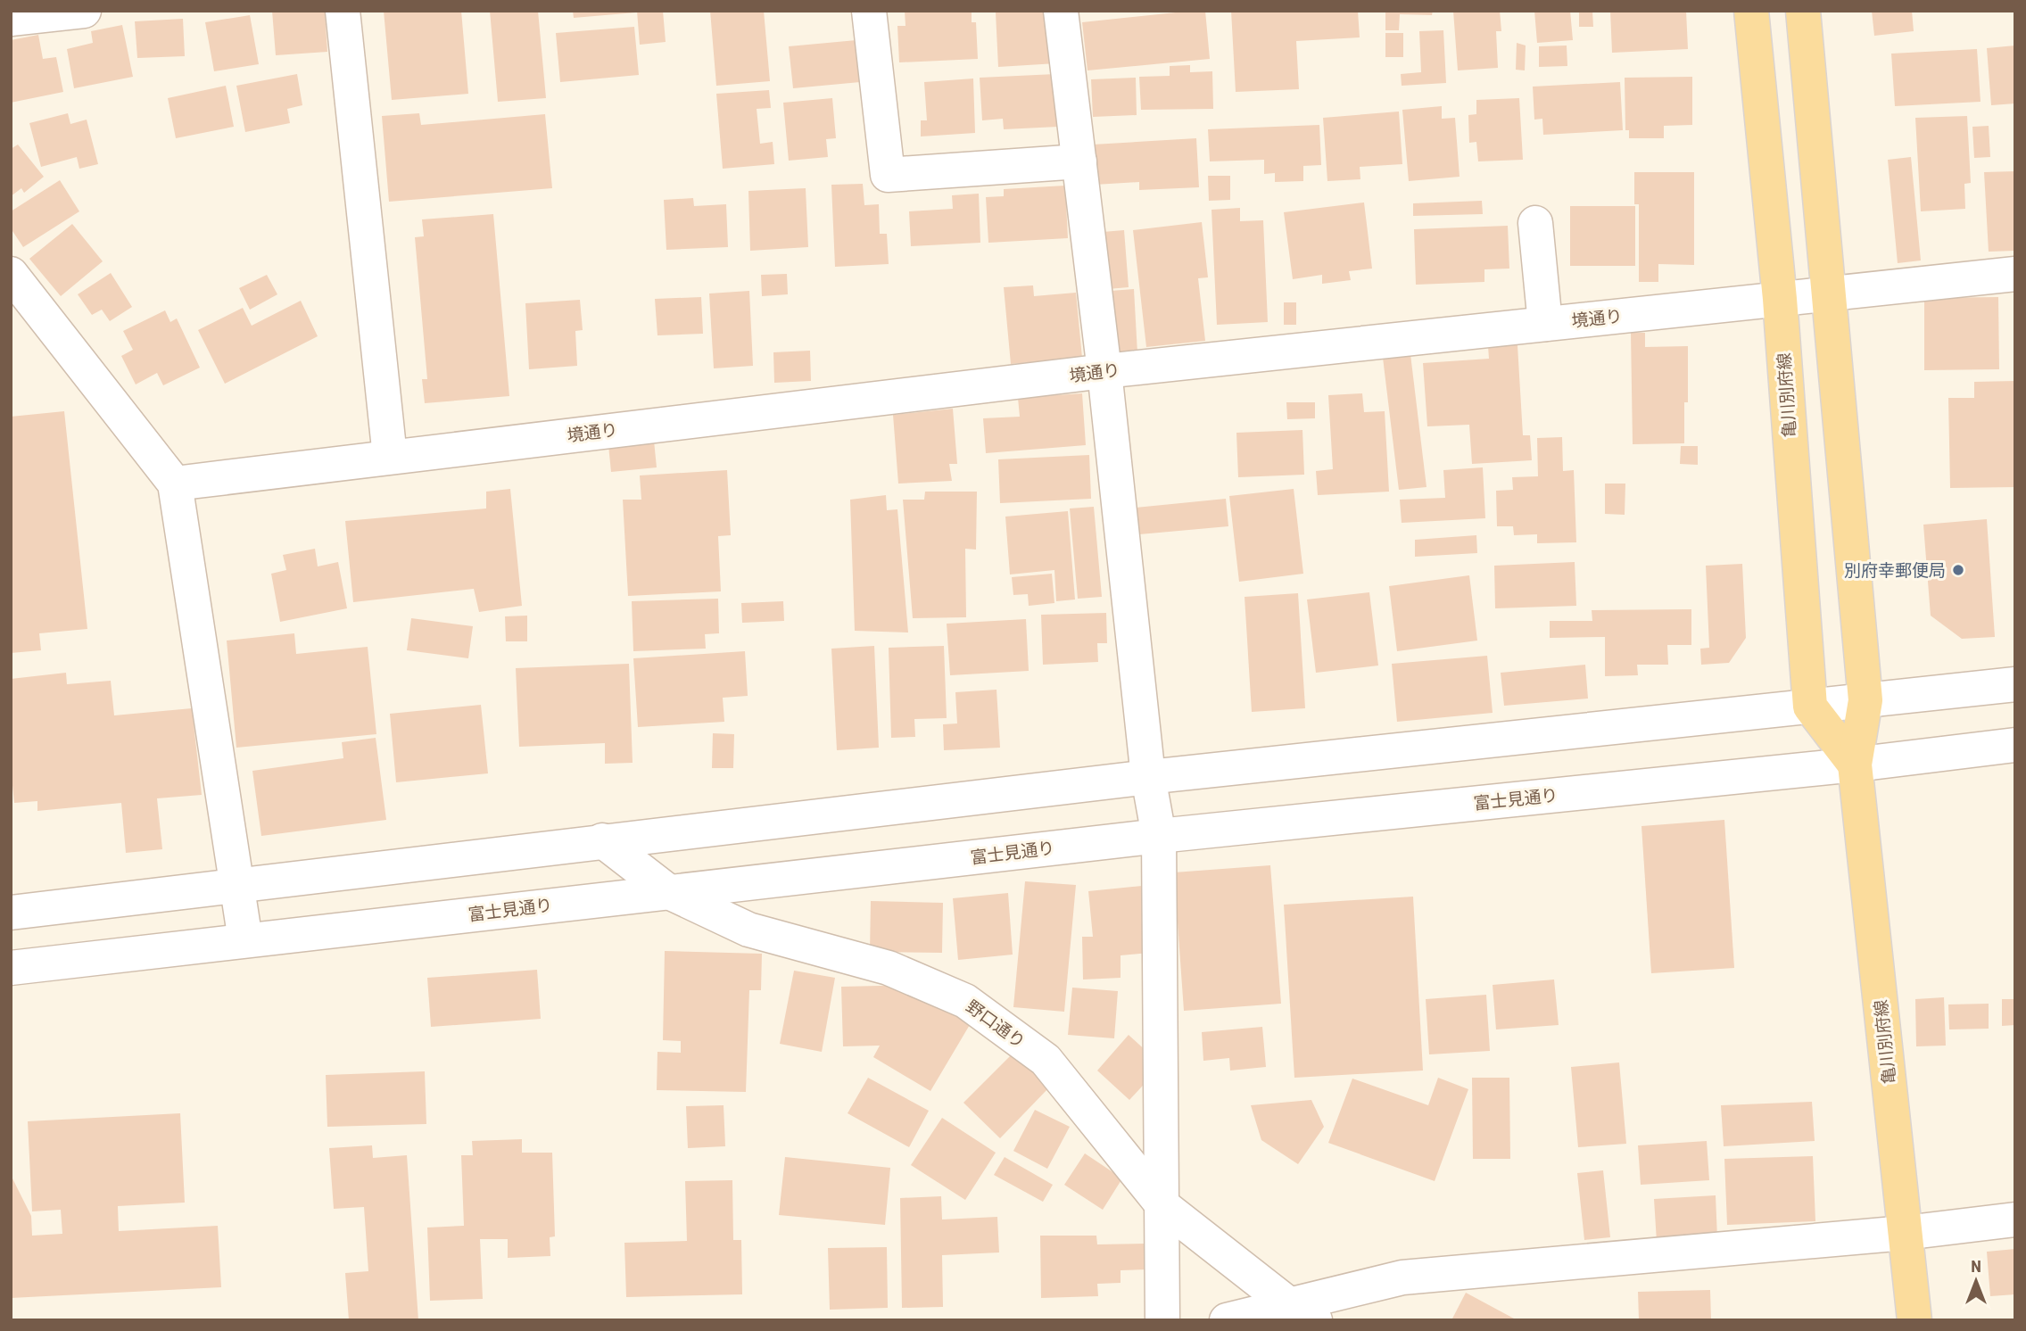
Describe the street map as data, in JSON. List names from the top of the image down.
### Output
{
  "streets": {
    "main road": ["亀川別府線"],
    "street": ["境通り", "富士見通り", "野口通り"]
  },
  "crossings": [
    ["境通り", "亀川別府線"],
    ["亀川別府線", "富士見通り"],
    ["富士見通り", "野口通り"]
  ],
  "places": ["別府幸郵便局"],
  "north": "top"
}
